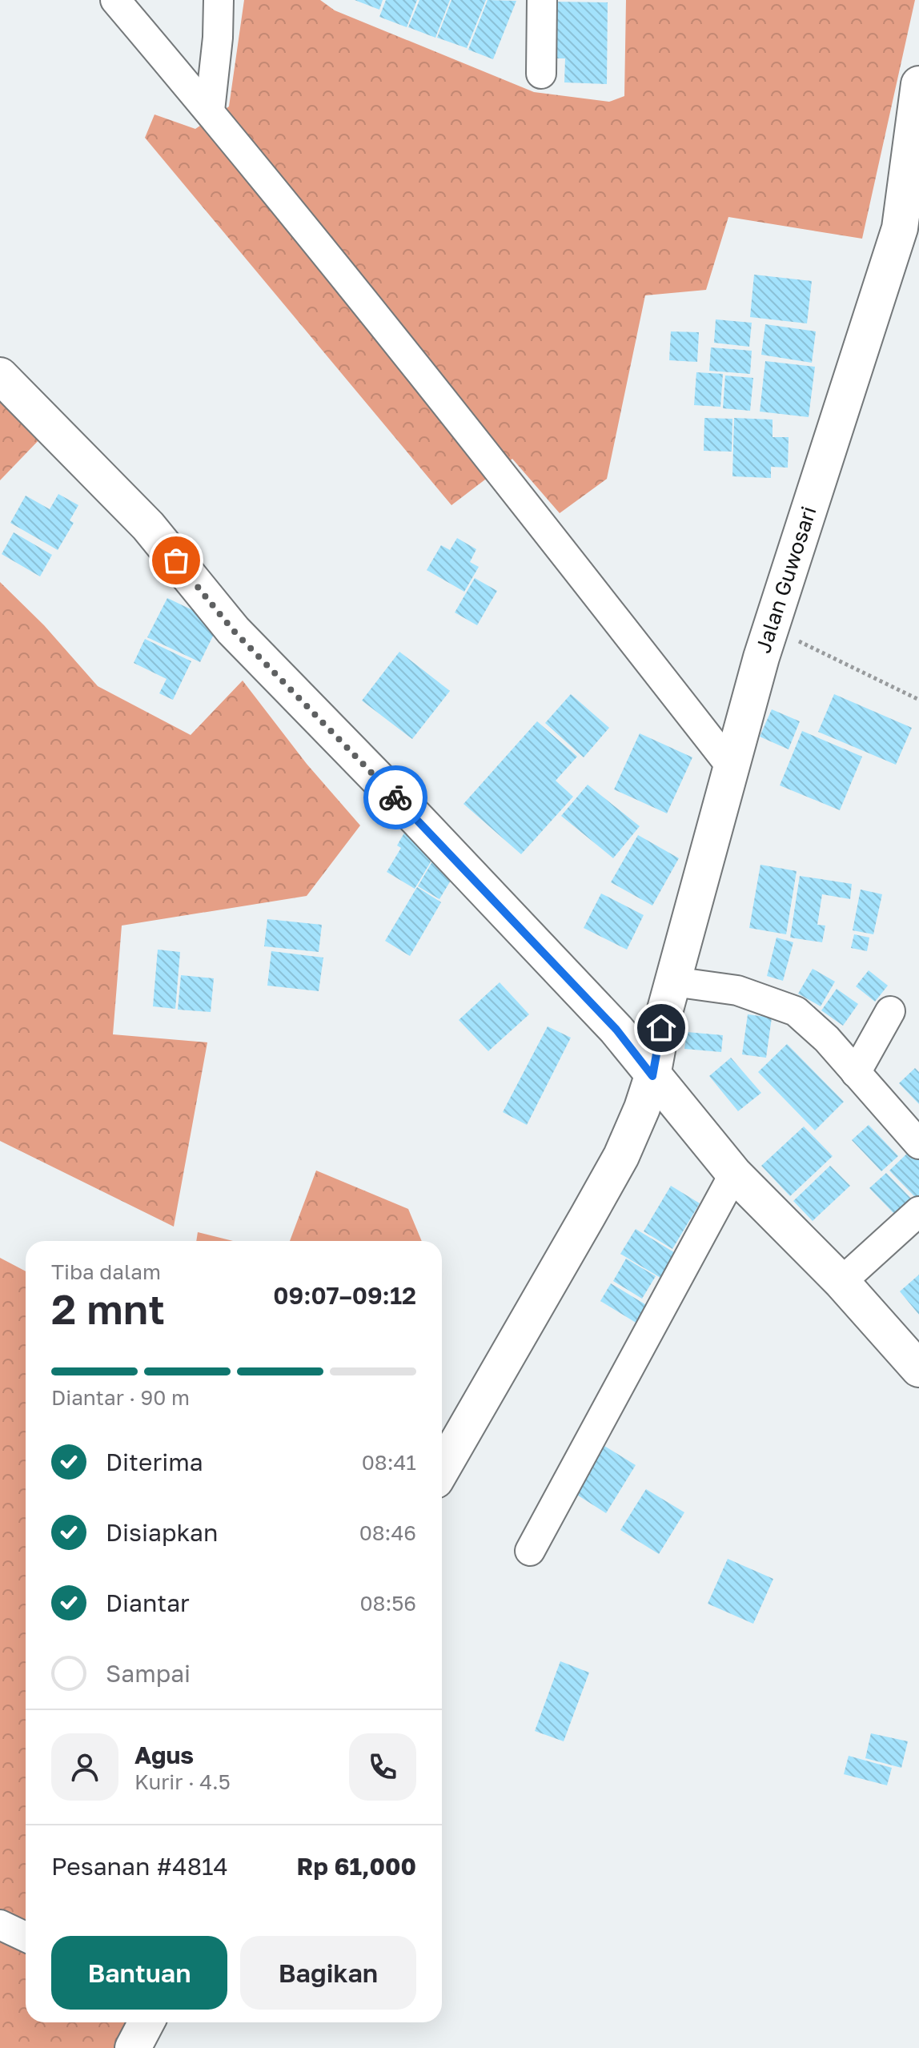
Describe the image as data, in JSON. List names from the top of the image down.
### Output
{
  "streets": {
    "street": ["Jalan Guwosari"]
  },
  "page": {
    "heading": ["2 mnt", "Tiba dalam", "09:07–09:12"],
    "panel": [
      "Agus",
      "Kurir · 4.5",
      "Pesanan #4814",
      "Rp 61,000"
    ],
    "bar": "Diantar · 90 m",
    "list": [
      ["Diterima", "08:41"],
      ["Disiapkan", "08:46"],
      ["Diantar", "08:56"],
      "Sampai"
    ],
    "buttons": ["Bantuan", "Bagikan"]
  }
}
